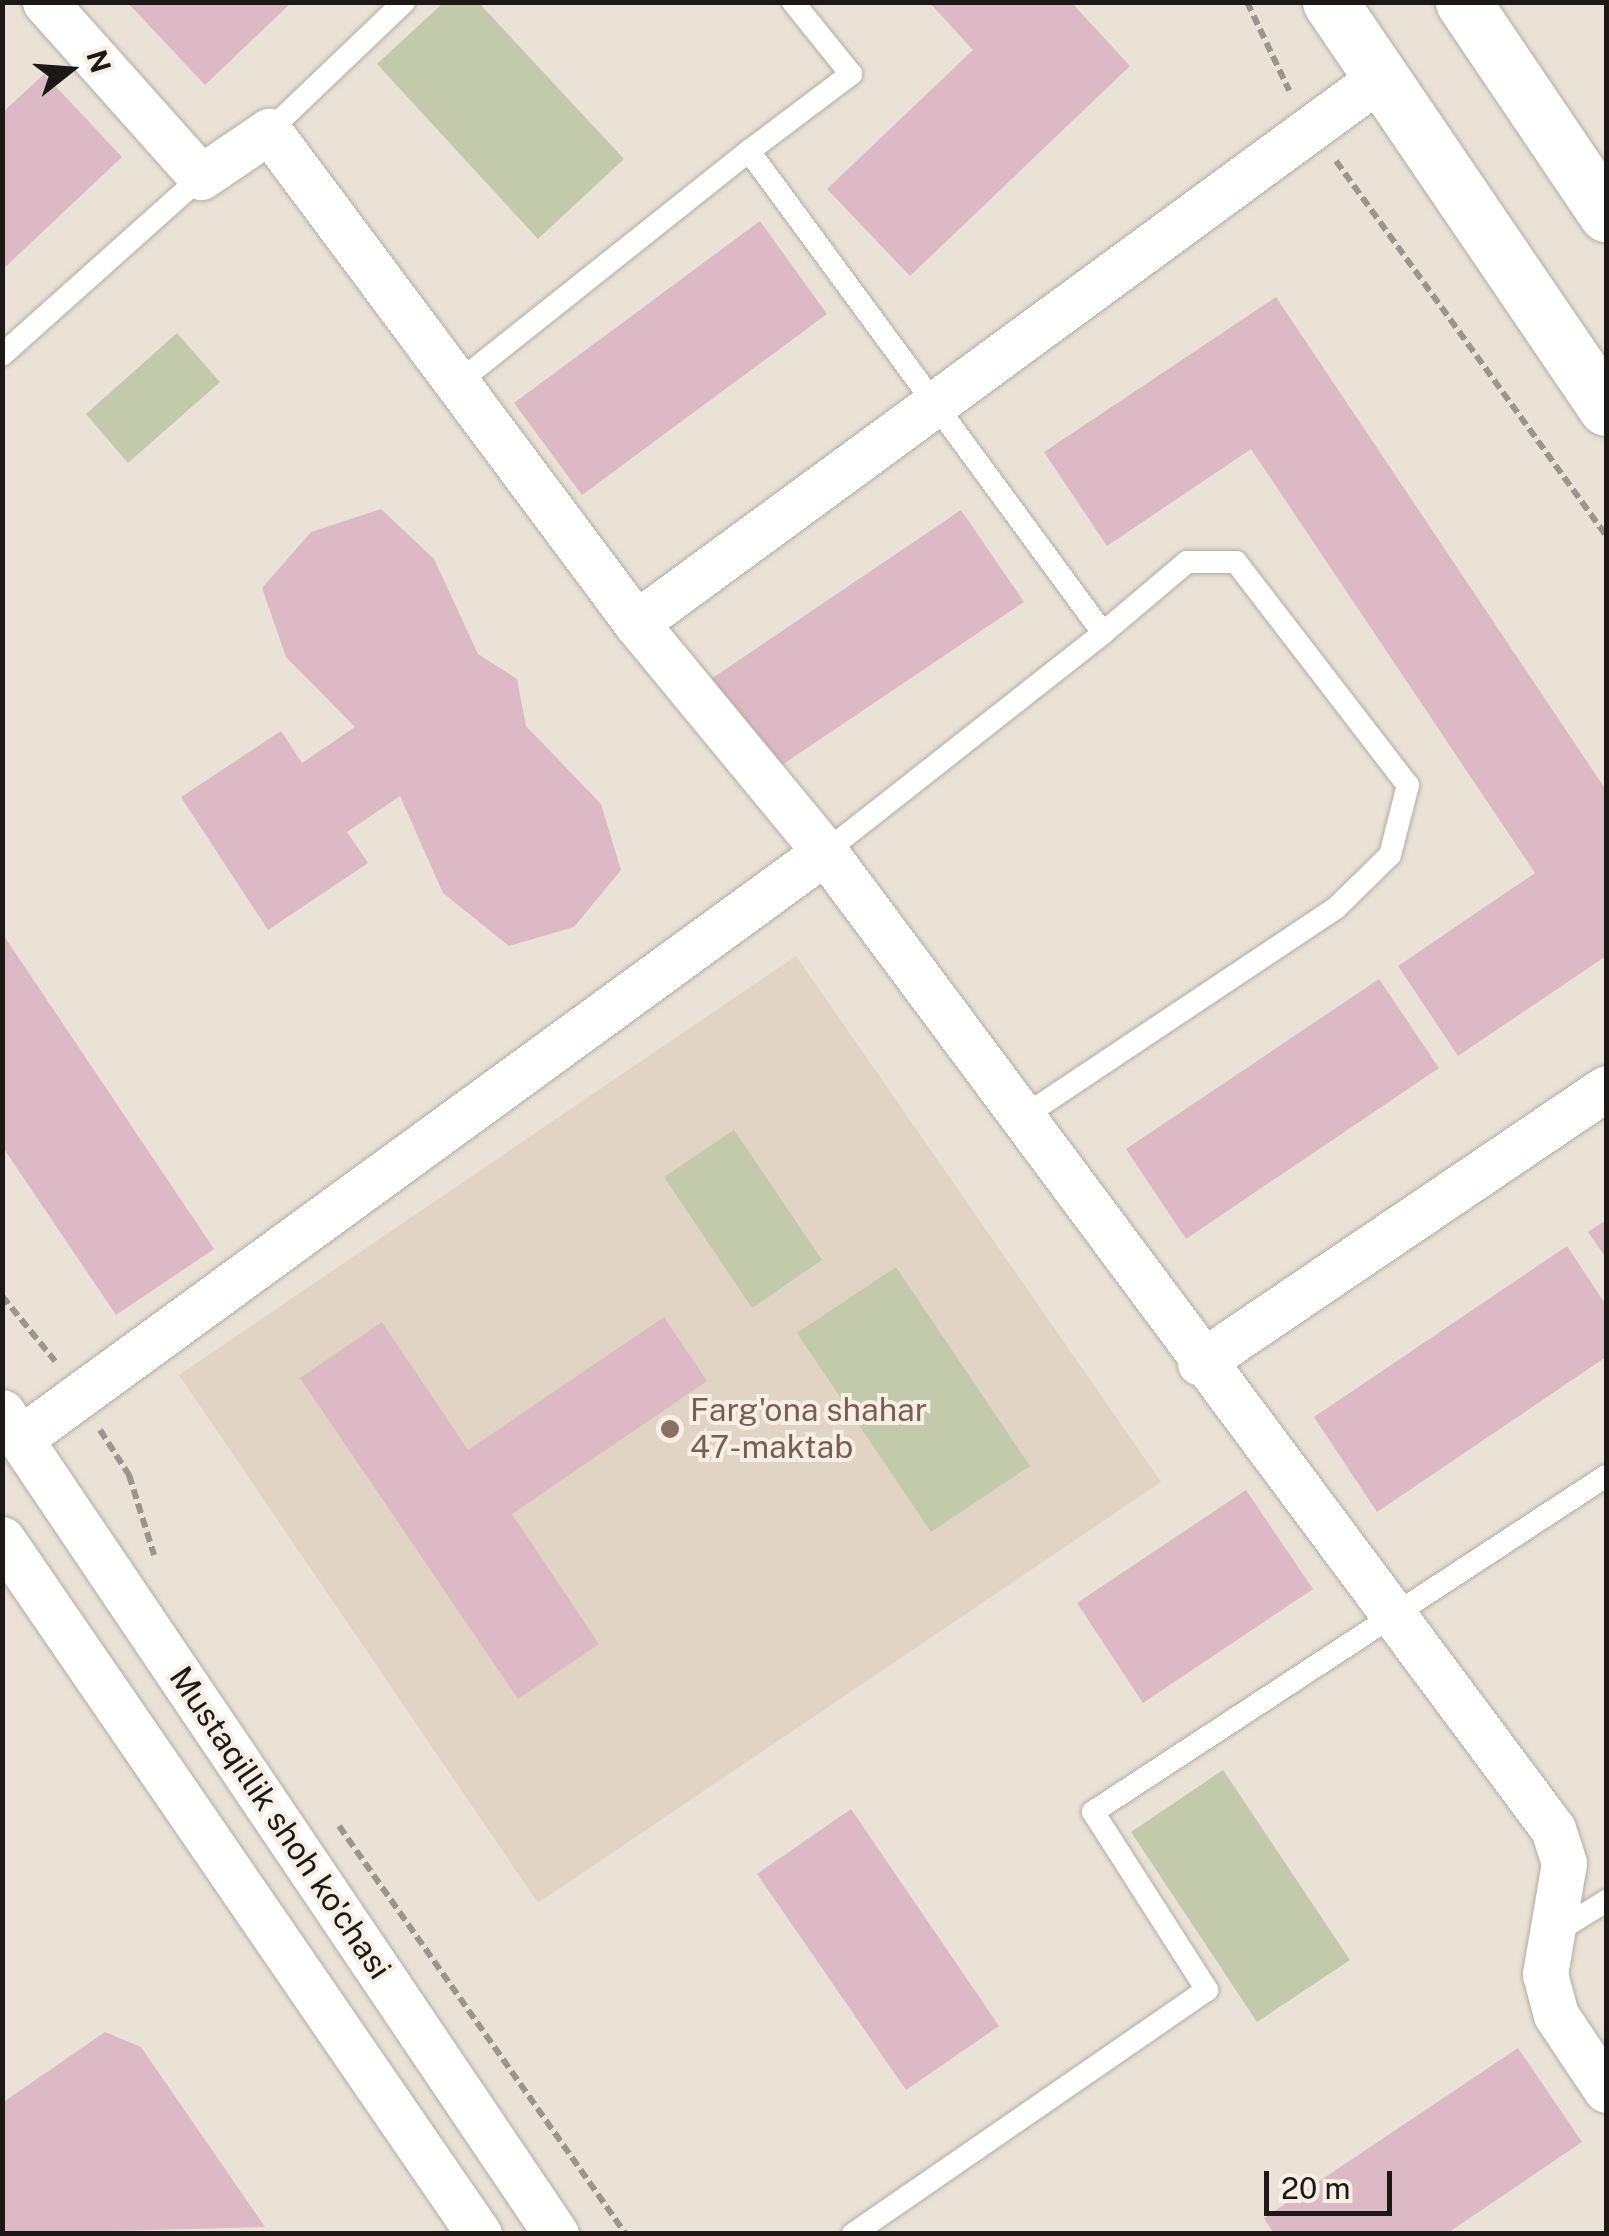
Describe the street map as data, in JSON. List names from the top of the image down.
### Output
{
  "streets": {
    "street": ["Mustaqillik shoh ko'chasi"]
  },
  "places": ["Farg'ona shahar 47-maktab"],
  "scale_bar": "20 m",
  "north": "right"
}
